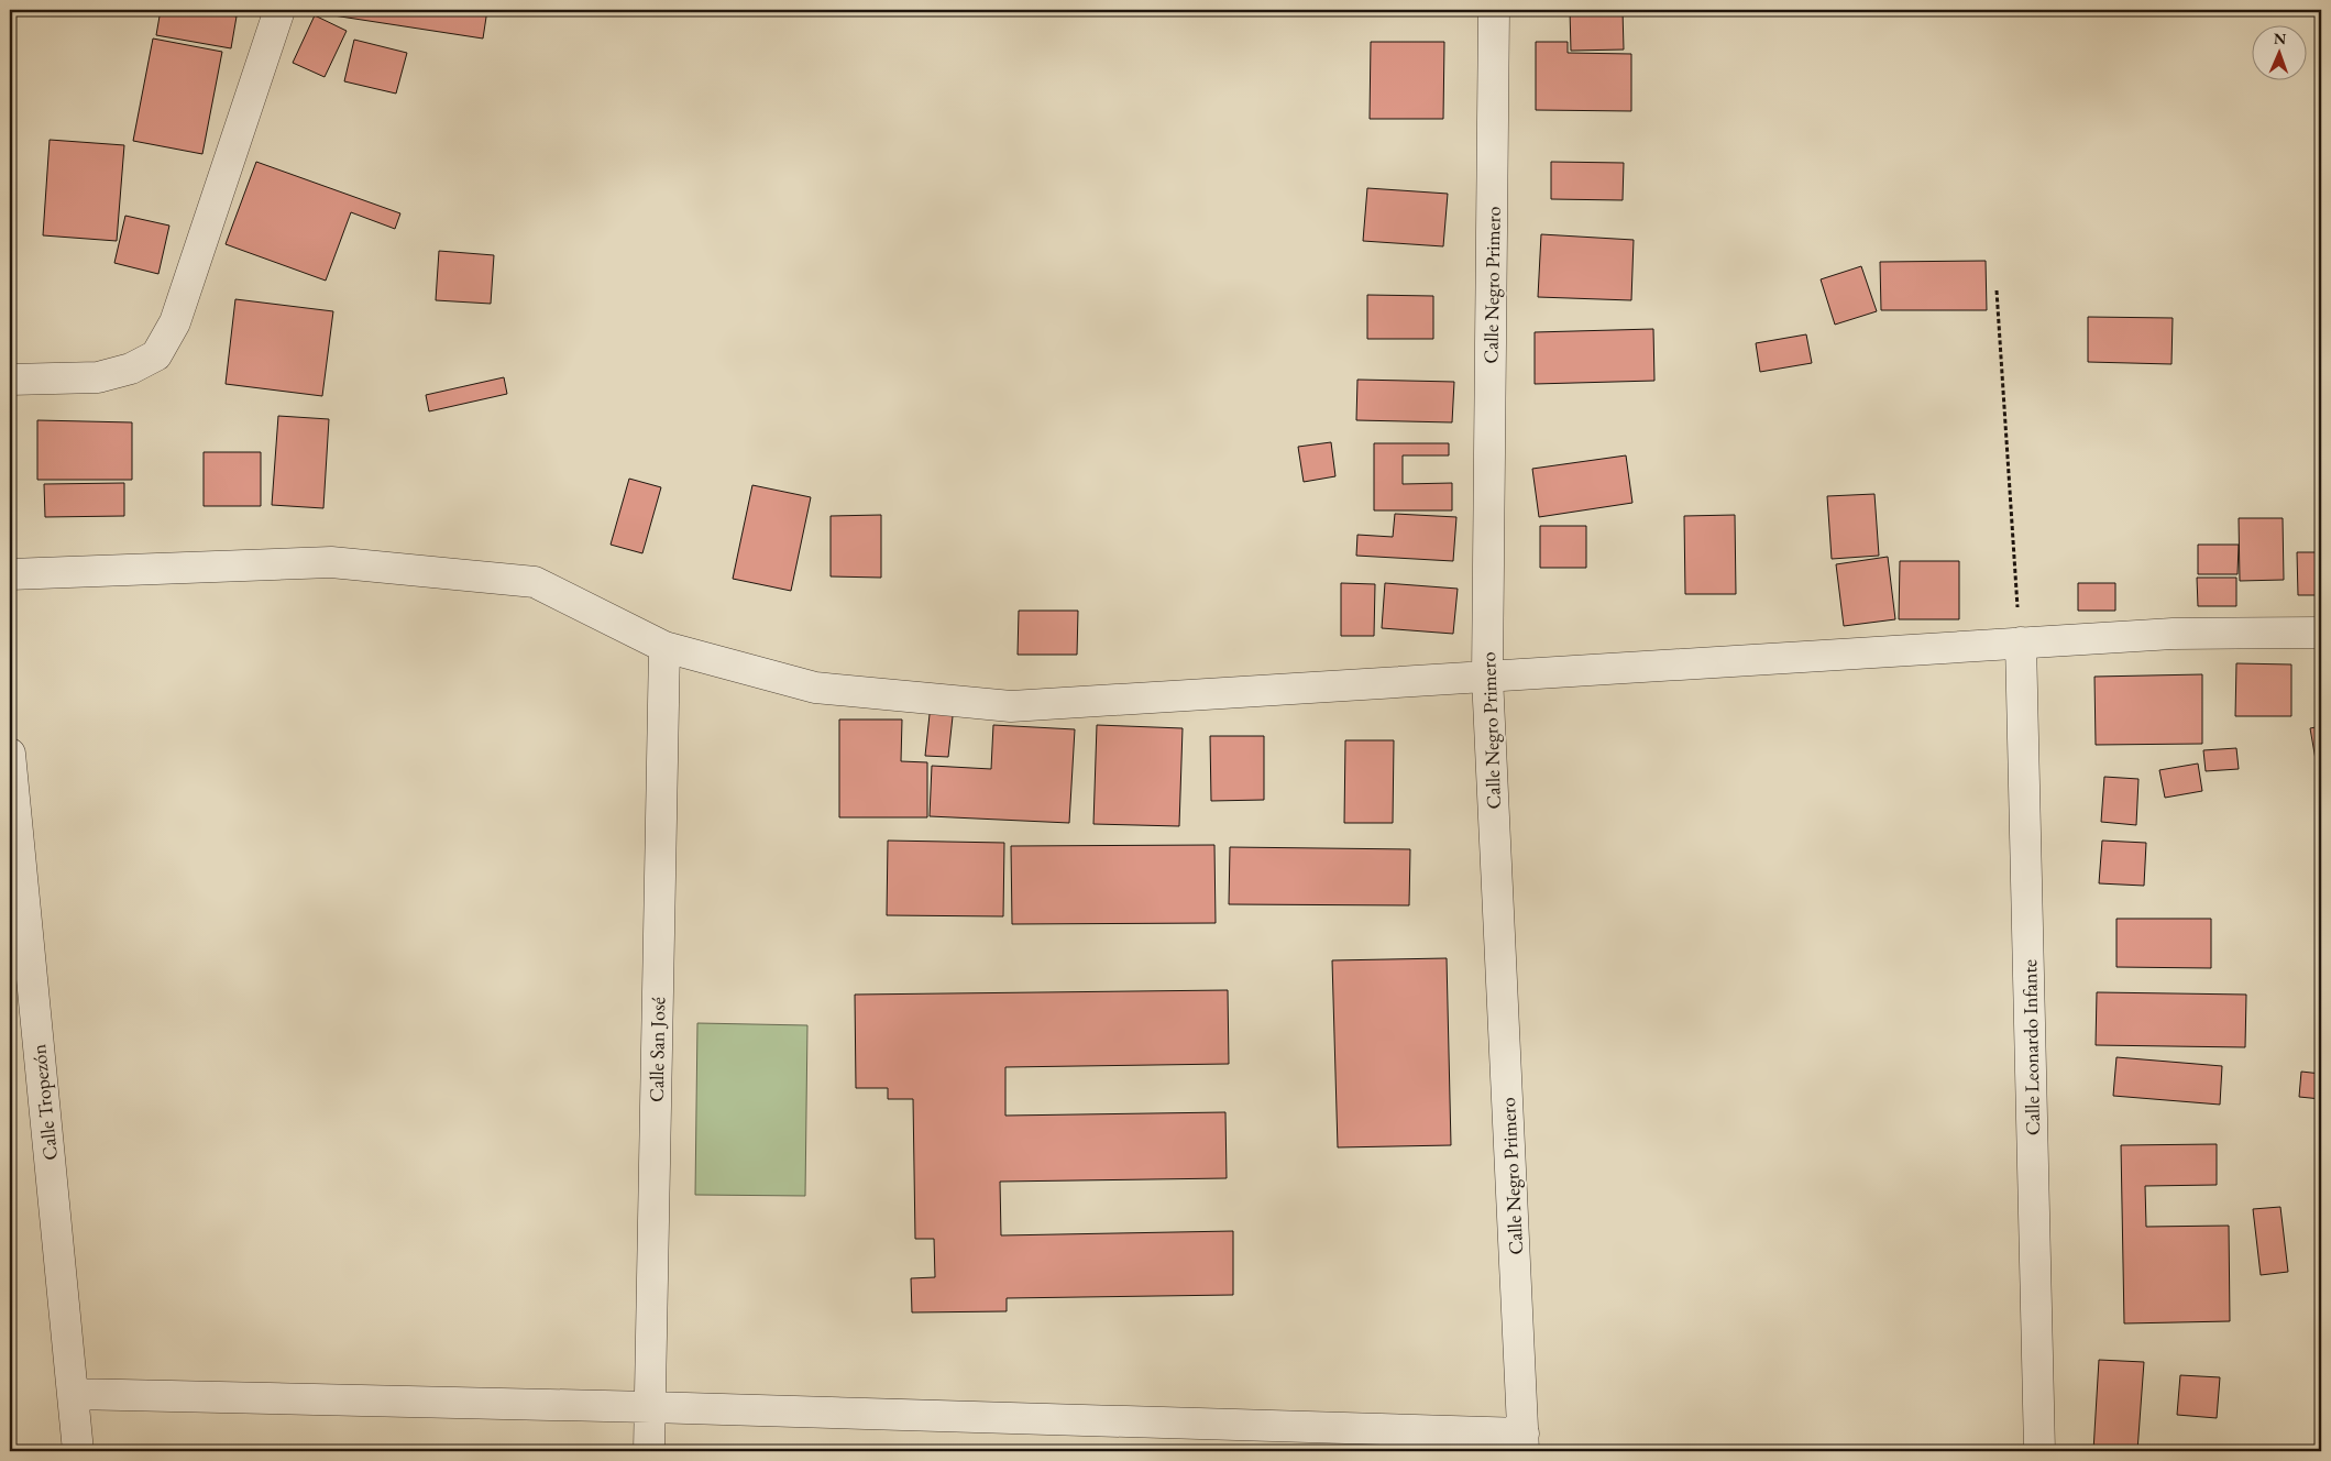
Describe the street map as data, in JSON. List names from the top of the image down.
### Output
{
  "streets": {
    "street": [
      "Calle Negro Primero",
      "Calle Leonardo Infante",
      "Calle San José",
      "Calle Tropezón"
    ]
  },
  "north": "top"
}
